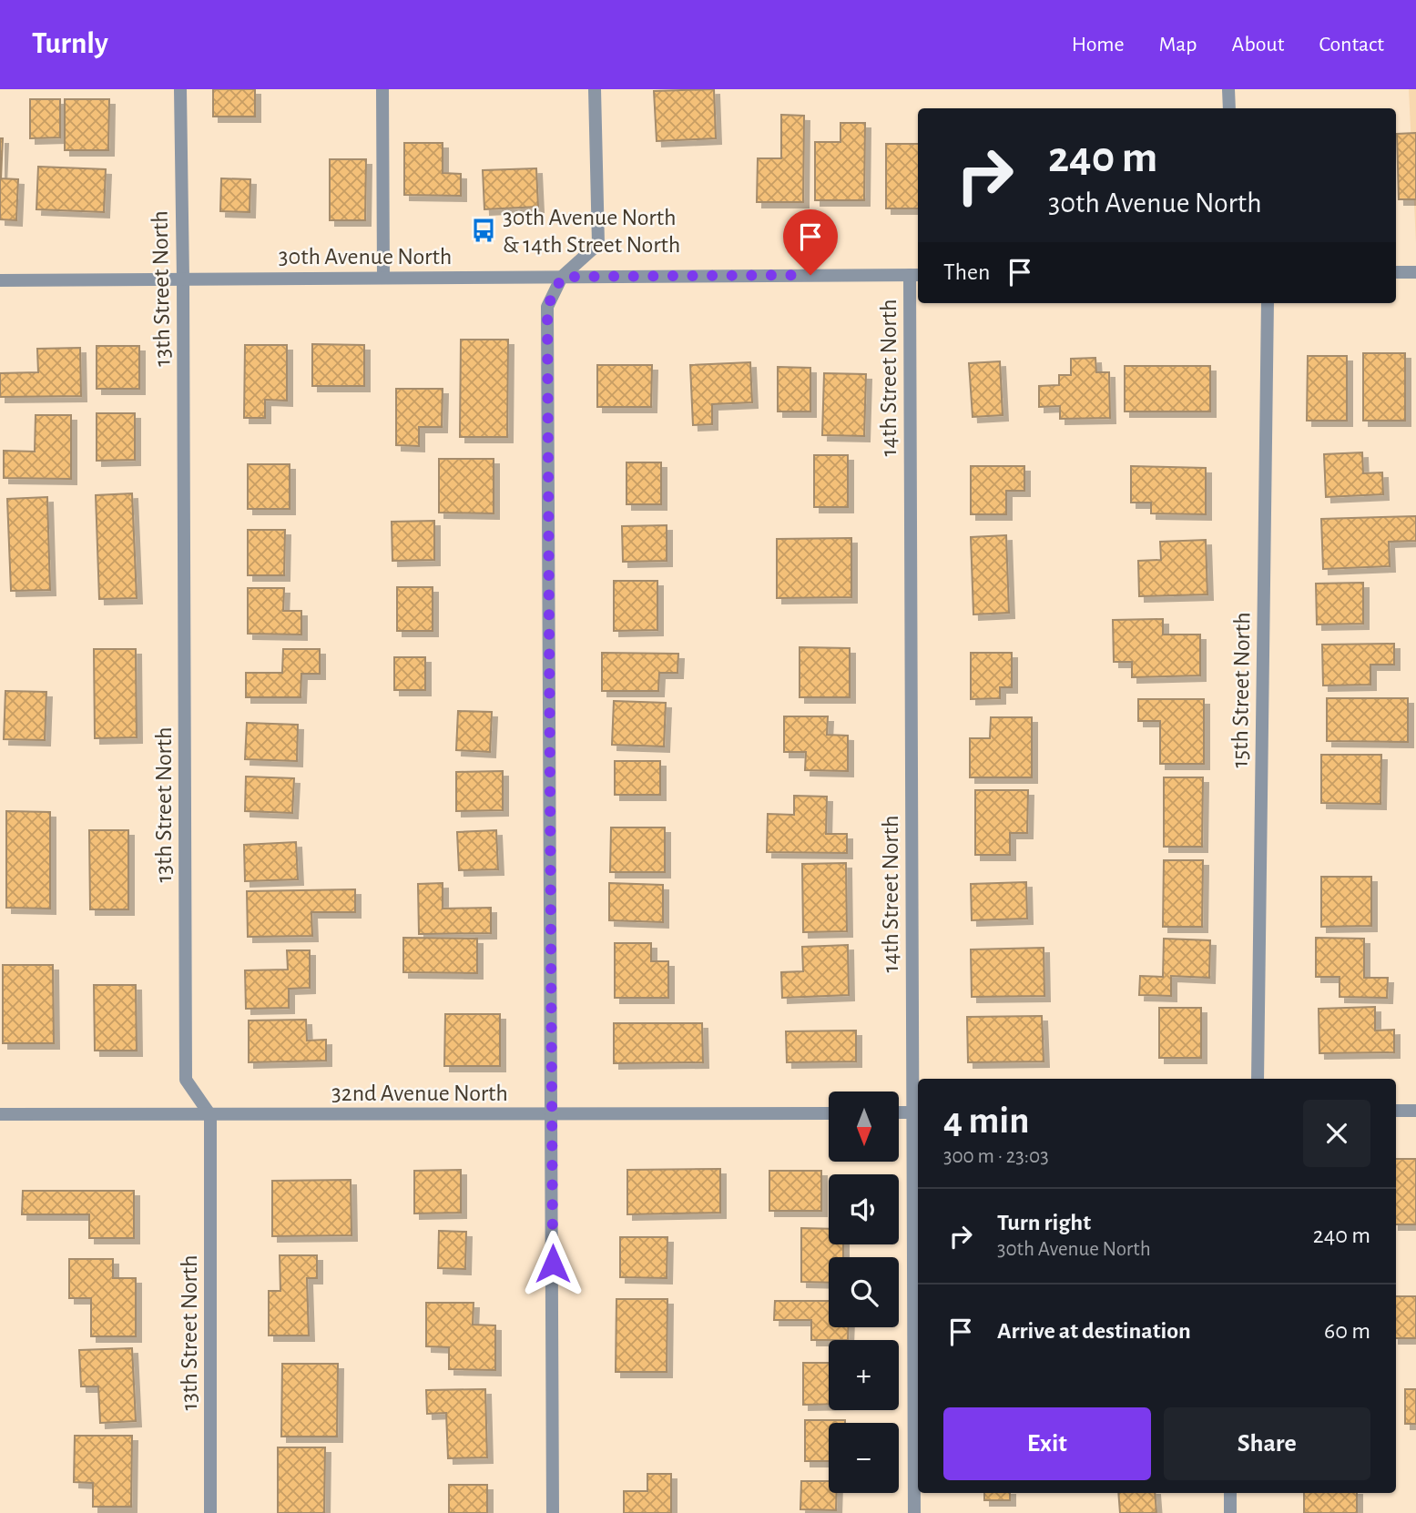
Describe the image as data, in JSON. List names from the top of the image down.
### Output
{
  "streets": {
    "street": [
      "30th Avenue North",
      "13th Street North",
      "14th Street North",
      "15th Street North",
      "32nd Avenue North"
    ]
  },
  "crossings": [
    ["30th Avenue North", "13th Street North"],
    ["30th Avenue North", "14th Street North"],
    ["13th Street North", "32nd Avenue North"]
  ],
  "places": {
    "bus stop": ["30th Avenue North & 14th Street North"]
  },
  "north": "bottom",
  "page": {
    "header": "Turnly",
    "nav": [
      "Home",
      "Map",
      "About",
      "Contact"
    ],
    "turn": ["240 m", "30th Avenue North"],
    "then": "Then",
    "heading": ["4 min", "300 m · 23:03"],
    "map_buttons": ["+", "−"],
    "list": [
      {
        "name": "Turn right",
        "note": "30th Avenue North",
        "value": "240 m"
      },
      {
        "name": "Arrive at destination",
        "value": "60 m"
      }
    ],
    "buttons": ["Exit", "Share"]
  }
}
